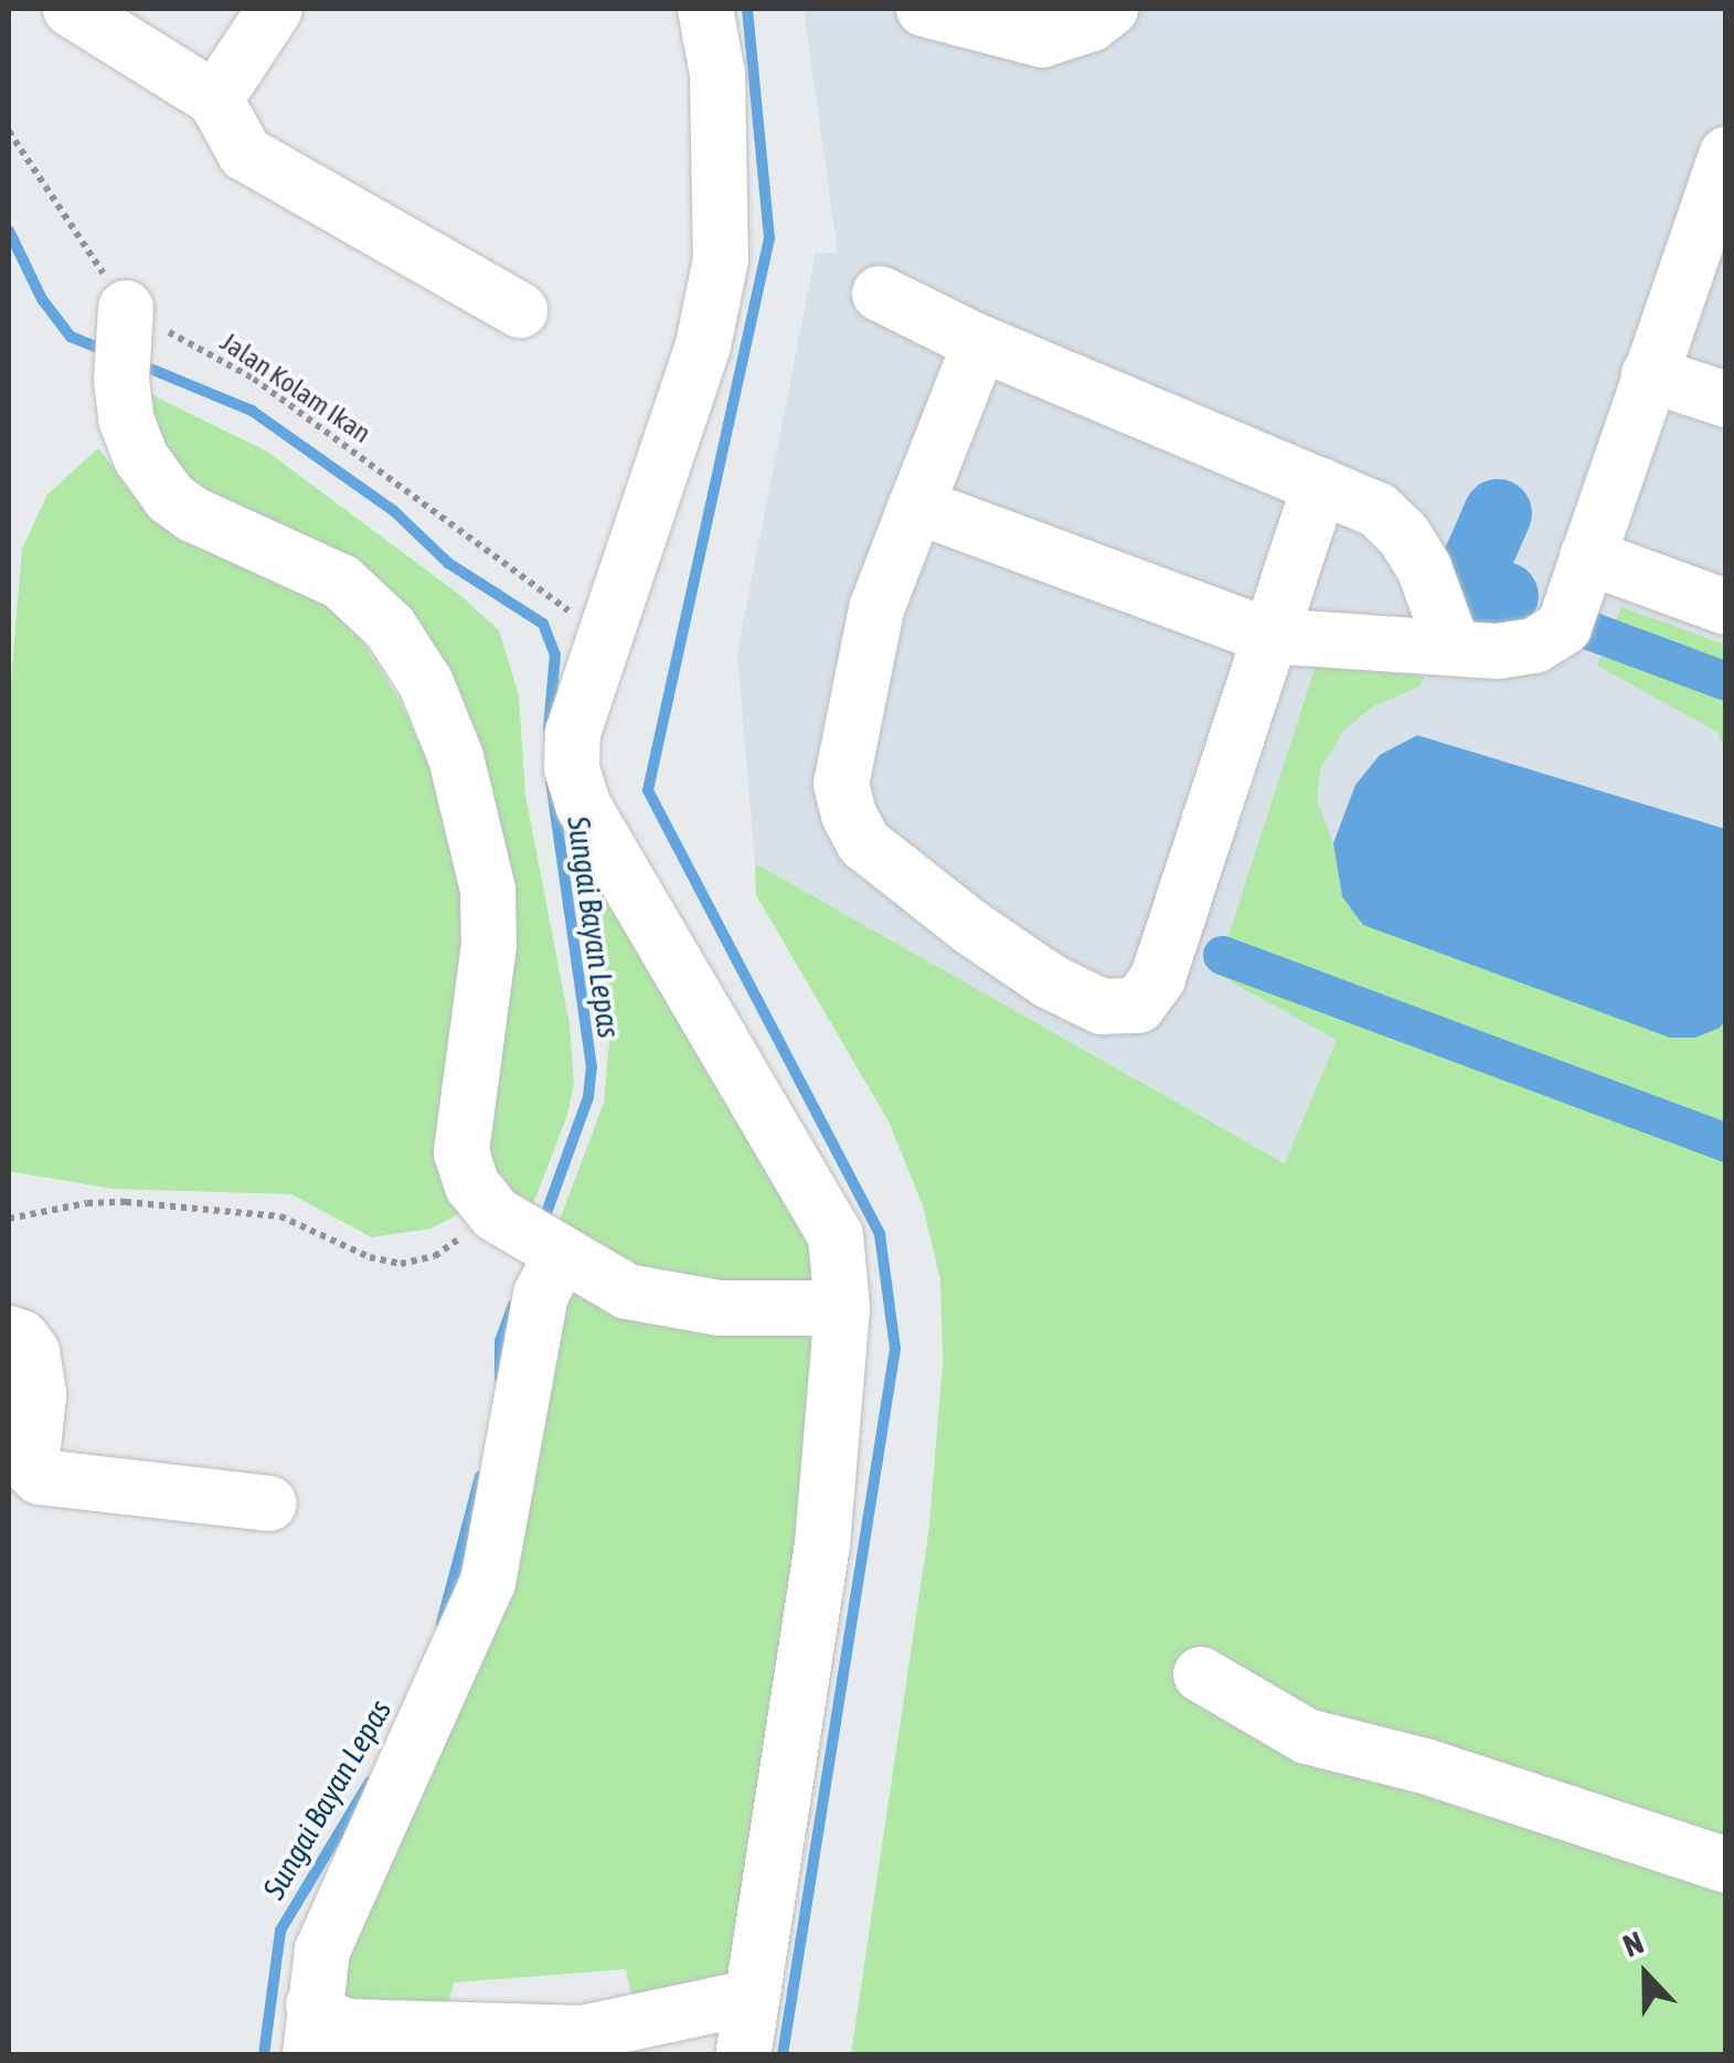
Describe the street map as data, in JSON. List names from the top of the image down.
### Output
{
  "streets": {
    "path": ["Jalan Kolam Ikan"]
  },
  "water": ["Sungai Bayan Lepas"],
  "north": "top"
}
